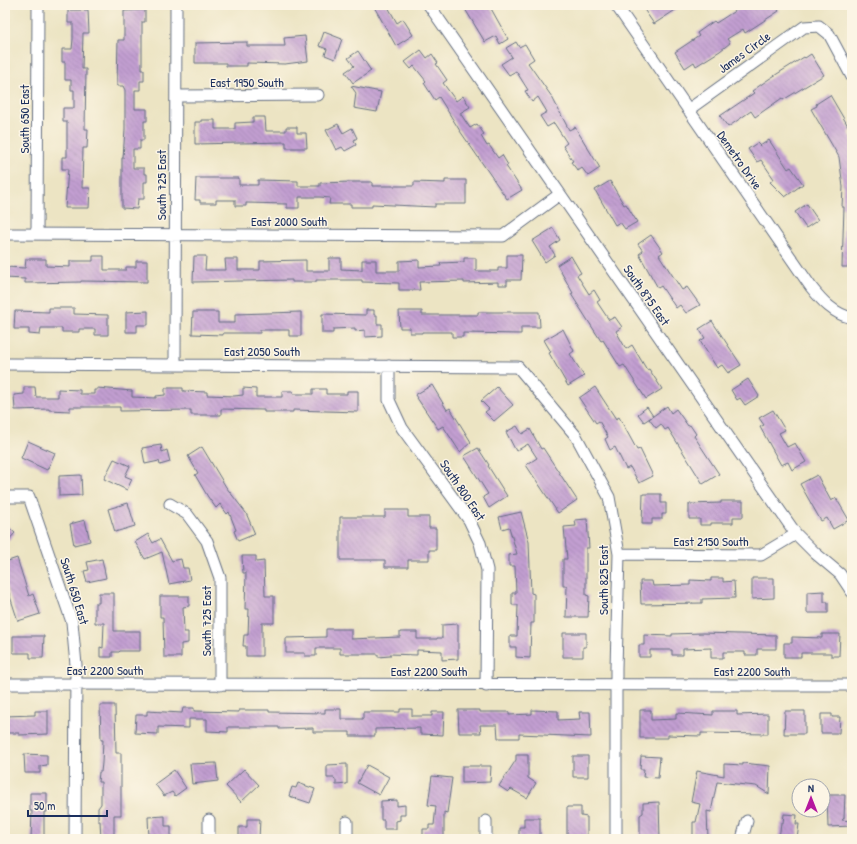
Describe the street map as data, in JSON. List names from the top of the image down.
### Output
{
  "streets": {
    "street": [
      "James Circle",
      "East 1950 South",
      "South 650 East",
      "Demetro Drive",
      "South 725 East",
      "East 2000 South",
      "South 875 East",
      "East 2050 South",
      "South 800 East",
      "East 2150 South",
      "South 825 East",
      "East 2200 South"
    ]
  },
  "crossings": [
    ["James Circle", "Demetro Drive"],
    ["East 1950 South", "South 725 East"],
    ["South 650 East", "East 2000 South"],
    ["South 650 East", "East 2200 South"],
    ["South 725 East", "East 2000 South"],
    ["South 725 East", "East 2050 South"],
    ["South 725 East", "East 2200 South"],
    ["East 2000 South", "South 875 East"],
    ["South 875 East", "East 2150 South"],
    ["East 2050 South", "South 800 East"],
    ["East 2050 South", "South 825 East"],
    ["South 800 East", "East 2200 South"],
    ["East 2150 South", "South 825 East"],
    ["South 825 East", "East 2200 South"]
  ],
  "scale_bar": "50 m",
  "north": "top"
}
